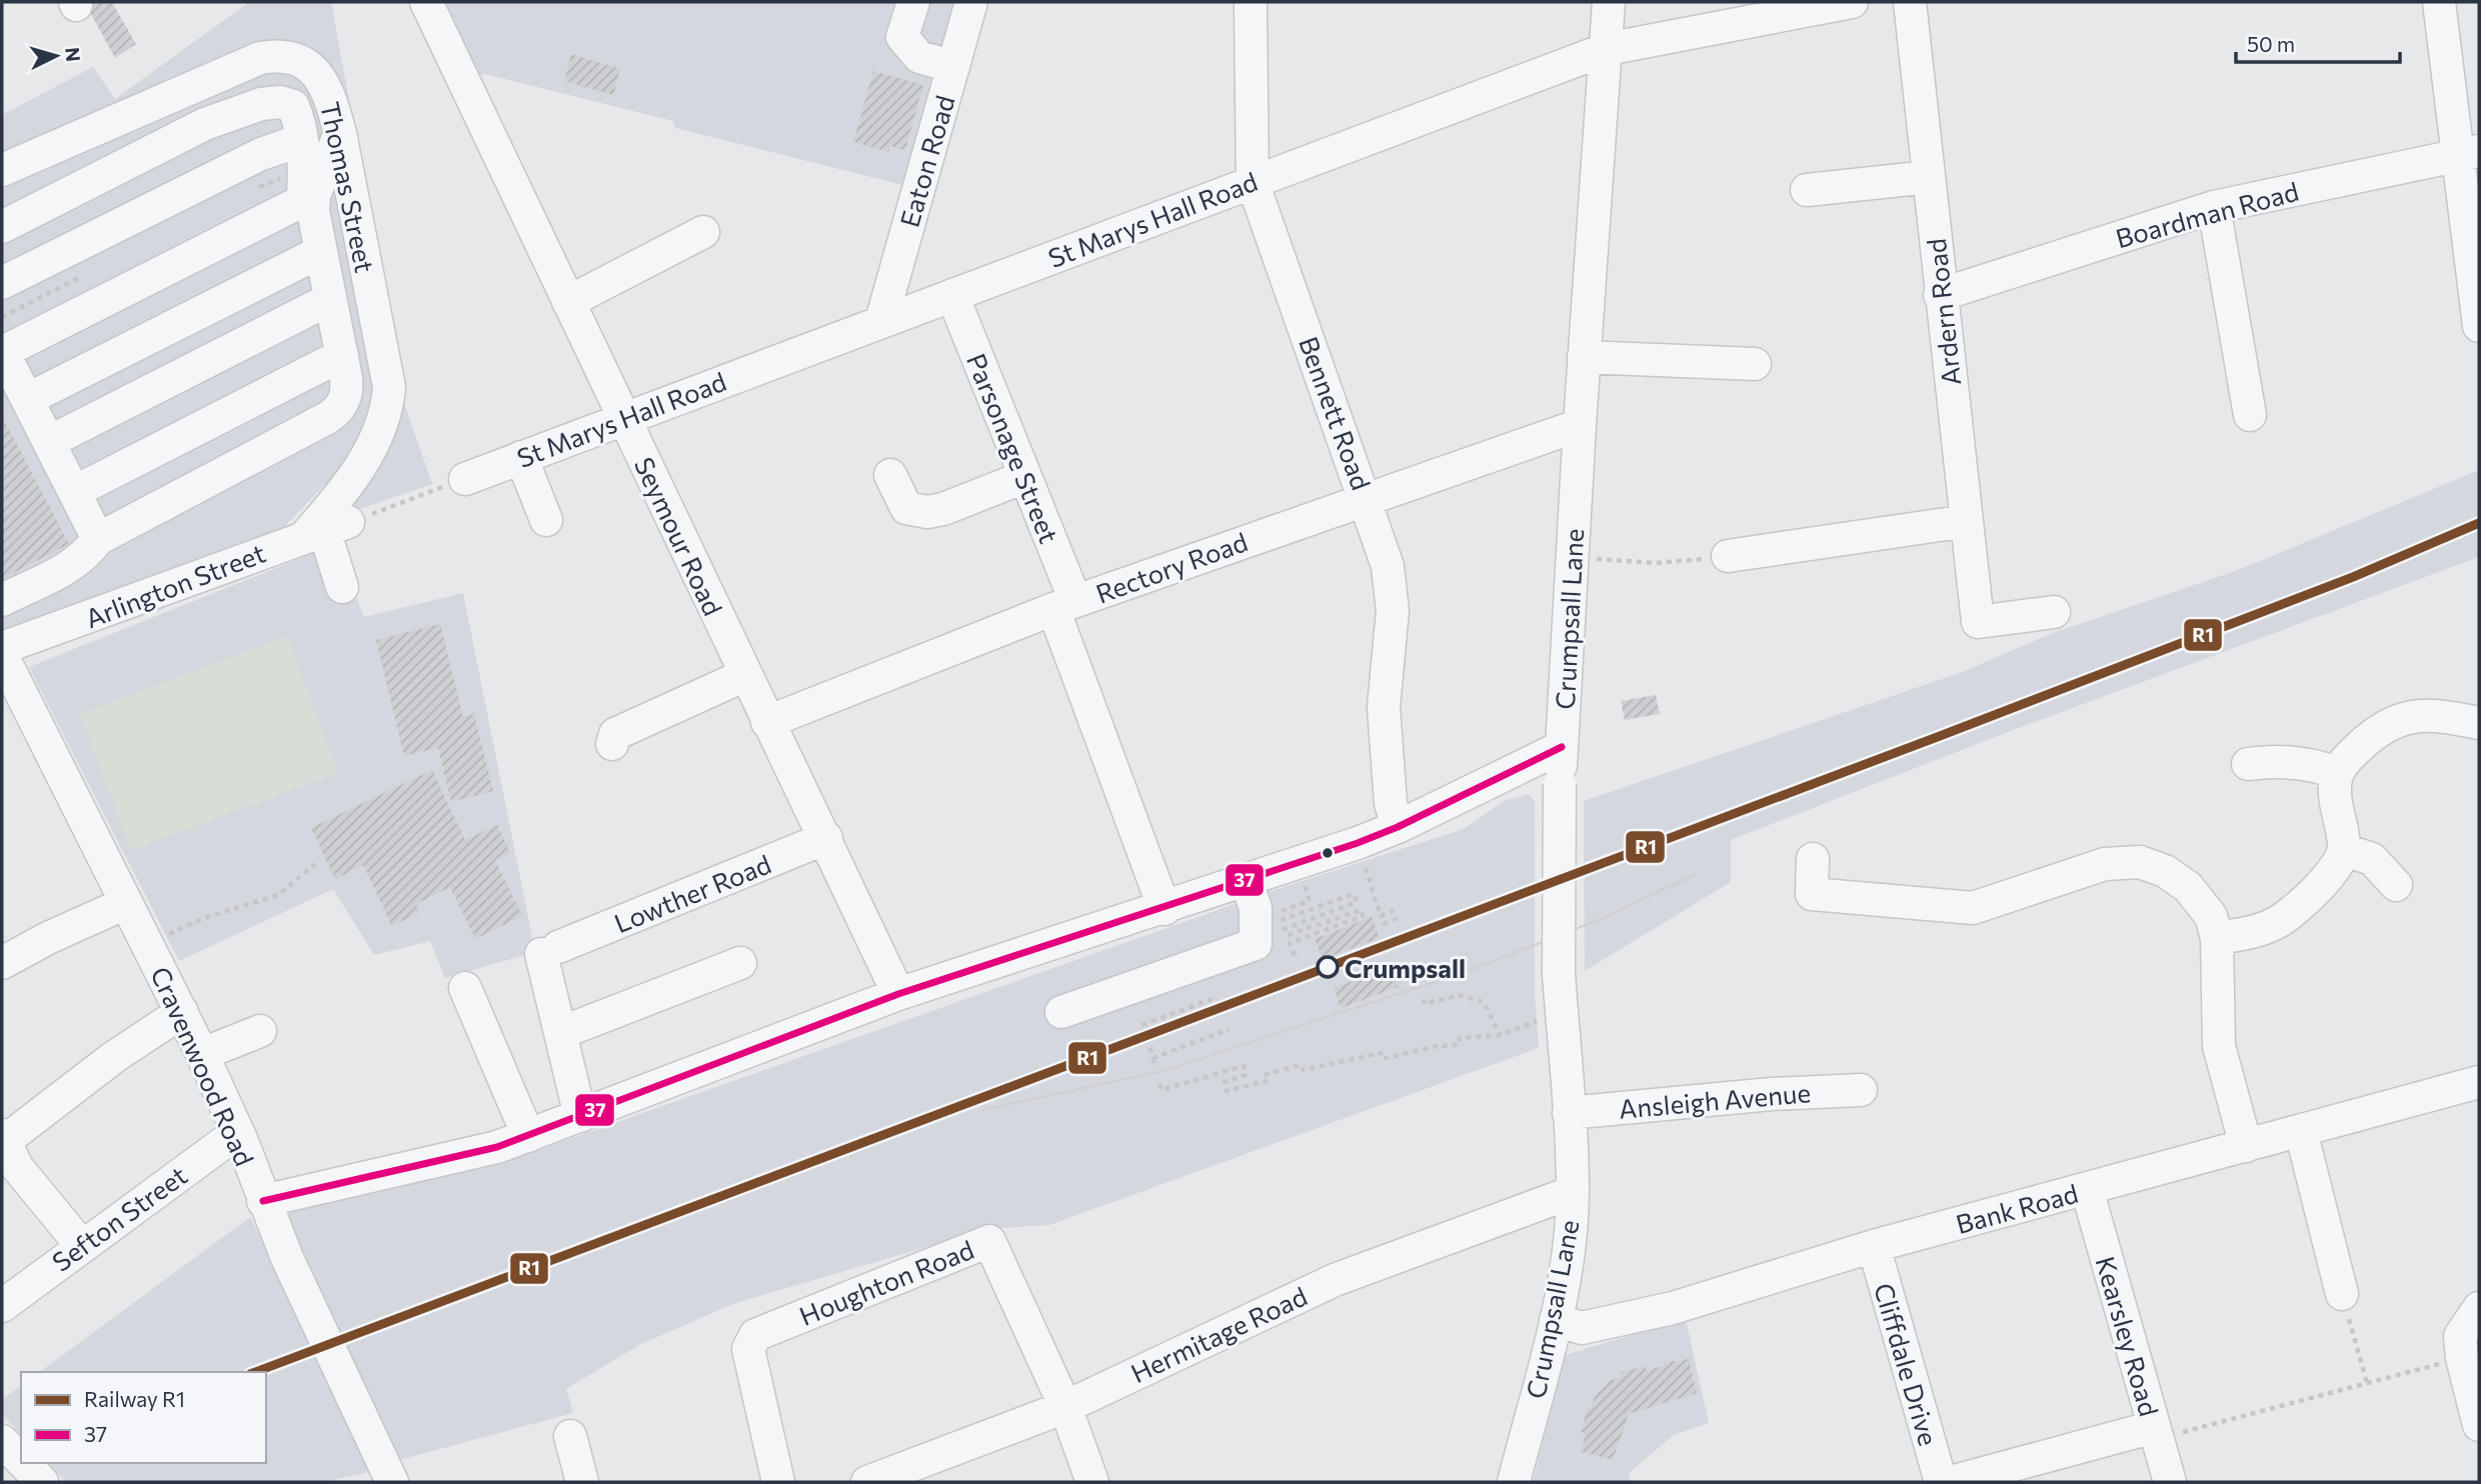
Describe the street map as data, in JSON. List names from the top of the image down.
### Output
{
  "streets": {
    "street": [
      "Eaton Road",
      "Thomas Street",
      "Boardman Road",
      "St Marys Hall Road",
      "Ardern Road",
      "Bennett Road",
      "Parsonage Street",
      "Seymour Road",
      "Rectory Road",
      "Arlington Street",
      "Crumpsall Lane",
      "Lowther Road",
      "Cravenwood Road",
      "Ansleigh Avenue",
      "Bank Road",
      "Sefton Street",
      "Houghton Road",
      "Hermitage Road",
      "Kearsley Road",
      "Cliffdale Drive"
    ]
  },
  "crossings": [
    ["Eaton Road", "St Marys Hall Road"],
    ["Thomas Street", "Arlington Street"],
    ["Boardman Road", "Ardern Road"],
    ["St Marys Hall Road", "Bennett Road"],
    ["St Marys Hall Road", "Parsonage Street"],
    ["St Marys Hall Road", "Seymour Road"],
    ["St Marys Hall Road", "Crumpsall Lane"],
    ["Bennett Road", "Rectory Road"],
    ["Parsonage Street", "Rectory Road"],
    ["Seymour Road", "Rectory Road"],
    ["Seymour Road", "Lowther Road"],
    ["Rectory Road", "Crumpsall Lane"],
    ["Crumpsall Lane", "Ansleigh Avenue"],
    ["Crumpsall Lane", "Bank Road"],
    ["Crumpsall Lane", "Hermitage Road"],
    ["Cravenwood Road", "Sefton Street"],
    ["Bank Road", "Kearsley Road"],
    ["Bank Road", "Cliffdale Drive"],
    ["Houghton Road", "Hermitage Road"]
  ],
  "places": ["Crumpsall"],
  "lines": ["rail line R1", "transit line 37"],
  "legend": ["Railway R1", "37"],
  "scale_bar": "50 m",
  "north": "right"
}
